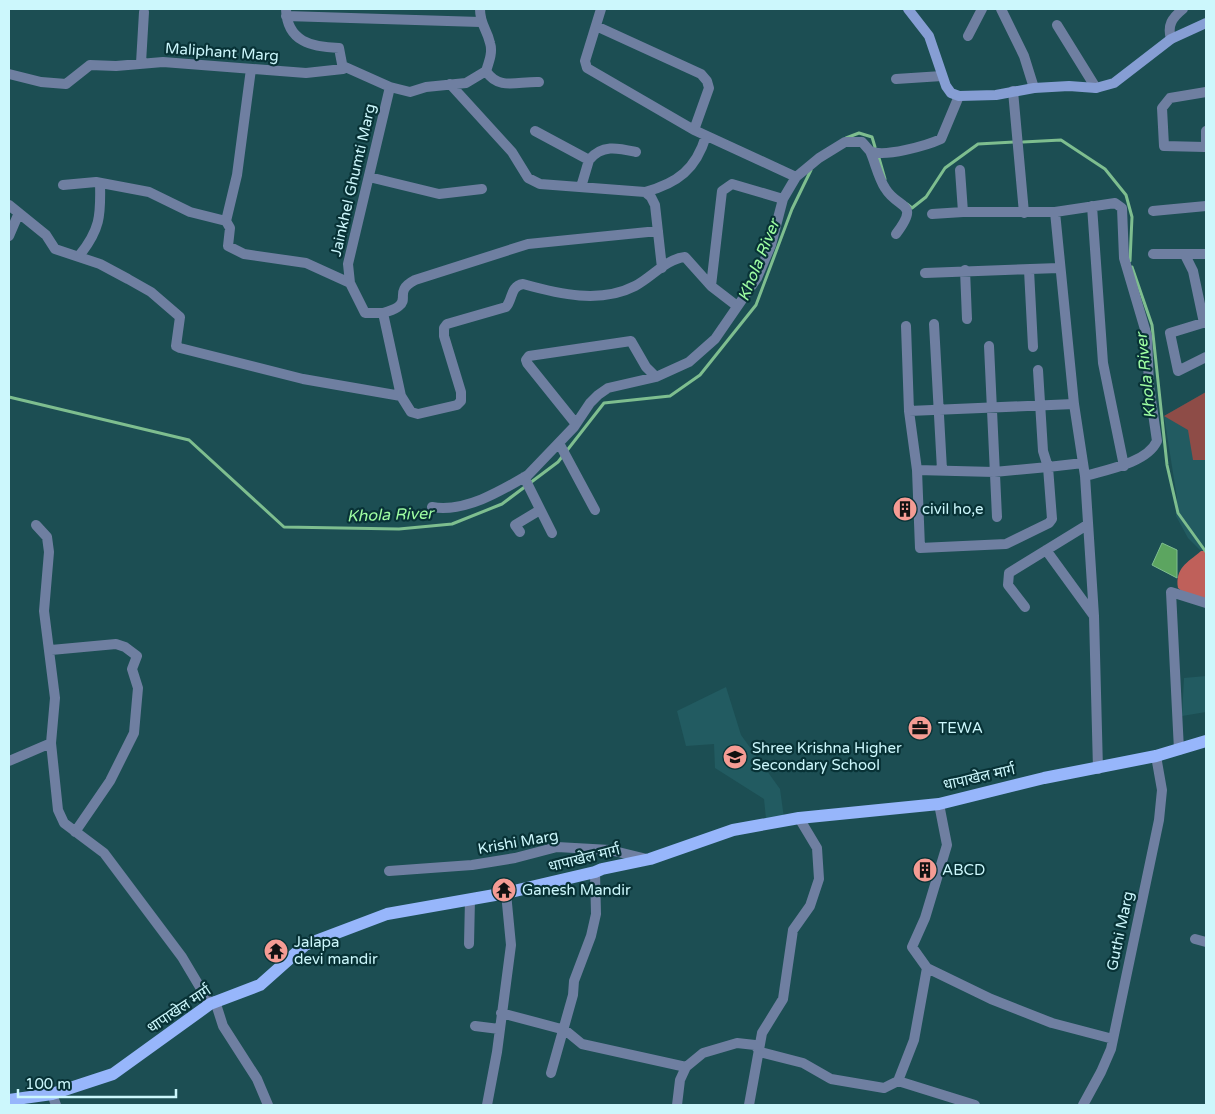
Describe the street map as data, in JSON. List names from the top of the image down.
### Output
{
  "streets": {
    "main road": ["धापाखेल मार्ग"],
    "street": [
      "Maliphant Marg",
      "Jainkhel Ghumti Marg",
      "Krishi Marg",
      "Guthi Marg"
    ]
  },
  "crossings": [
    ["Maliphant Marg", "Jainkhel Ghumti Marg"],
    ["धापाखेल मार्ग", "Krishi Marg"],
    ["धापाखेल मार्ग", "Guthi Marg"]
  ],
  "water": ["Khola River"],
  "places": {
    "building": ["civil ho,e", "ABCD"],
    "office": ["TEWA"],
    "school or university": ["Shree Krishna Higher Secondary School"],
    "temple": ["Ganesh Mandir", "Jalapa devi mandir"]
  },
  "scale_bar": "100 m"
}
